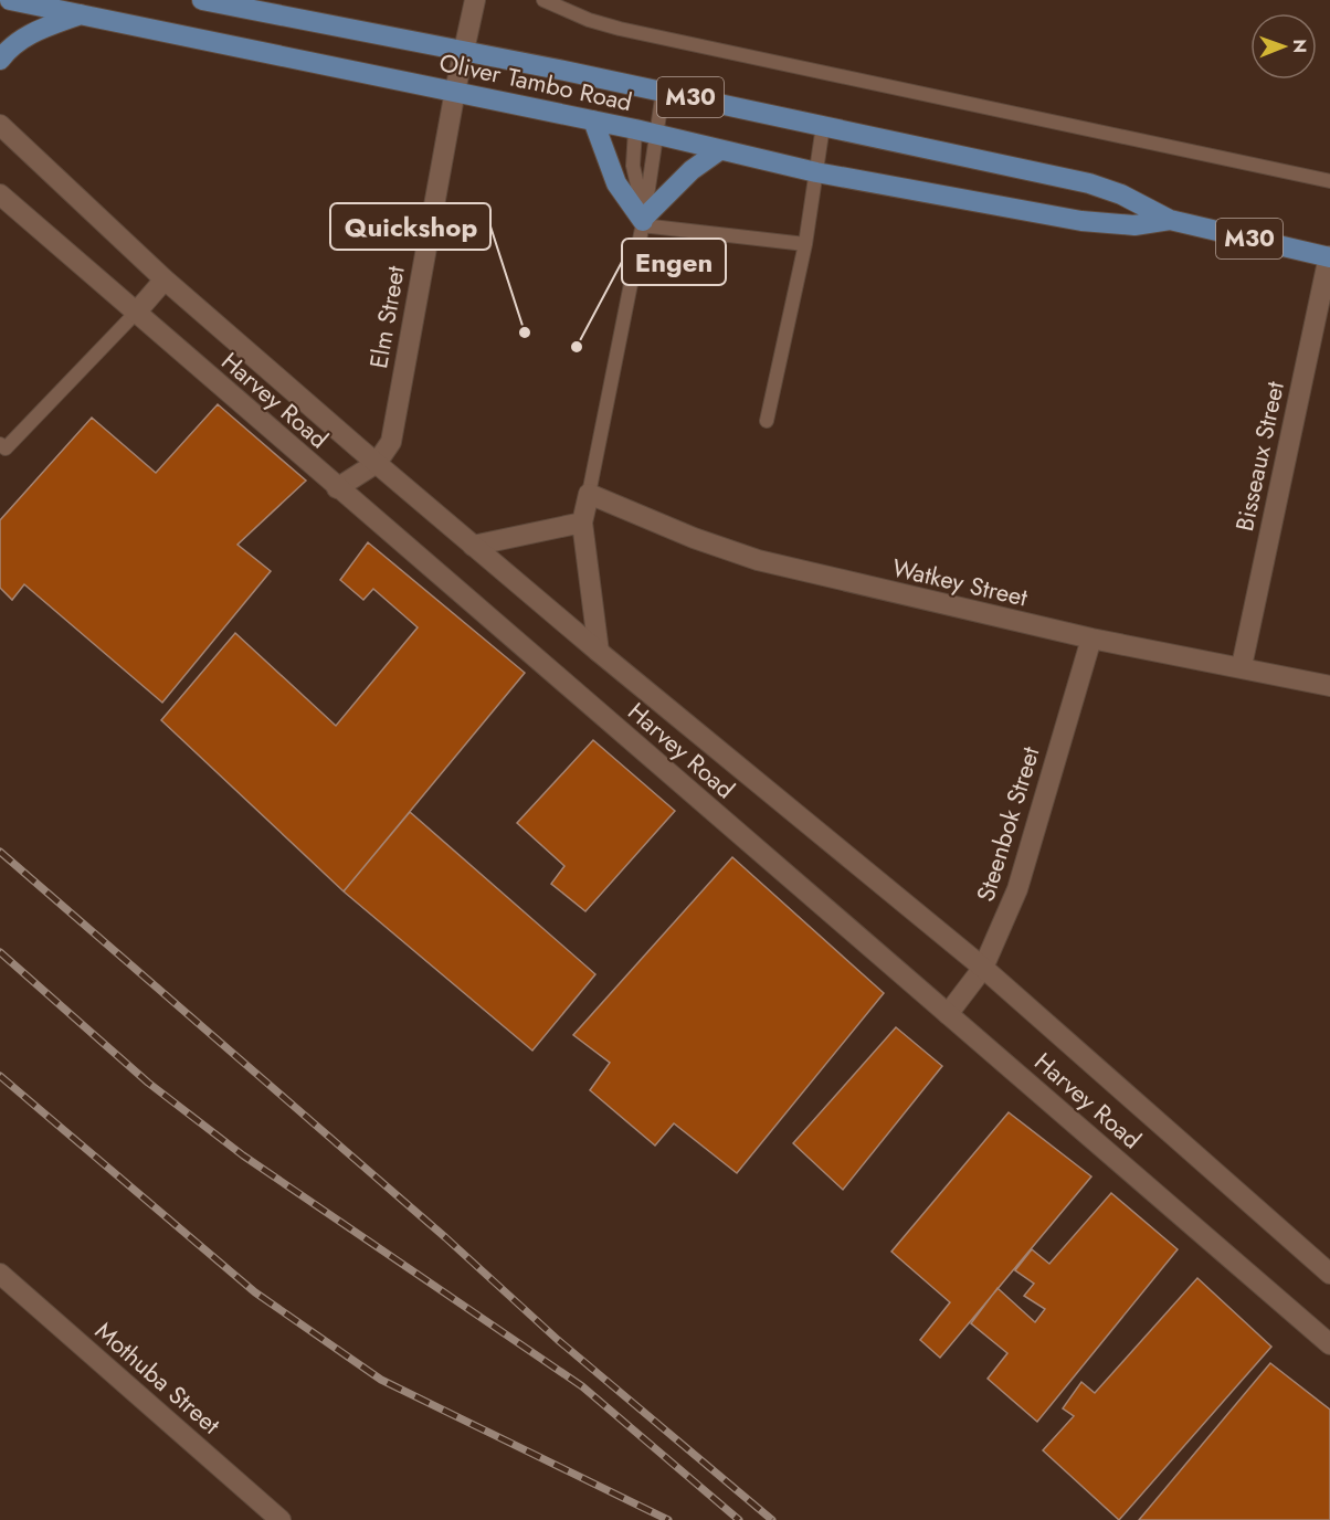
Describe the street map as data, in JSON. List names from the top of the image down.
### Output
{
  "streets": {
    "main road": [
      "Oliver Tambo Road",
      "M30",
      "Elm Street",
      "Harvey Road",
      "Bisseaux Street",
      "Watkey Street",
      "Steenbok Street",
      "Mothuba Street"
    ]
  },
  "crossings": [
    ["Oliver Tambo Road", "Elm Street"],
    ["Oliver Tambo Road", "Bisseaux Street"],
    ["Elm Street", "Harvey Road"],
    ["Harvey Road", "Steenbok Street"],
    ["Bisseaux Street", "Watkey Street"],
    ["Watkey Street", "Steenbok Street"]
  ],
  "places": ["Quickshop", "Engen"],
  "north": "right"
}
